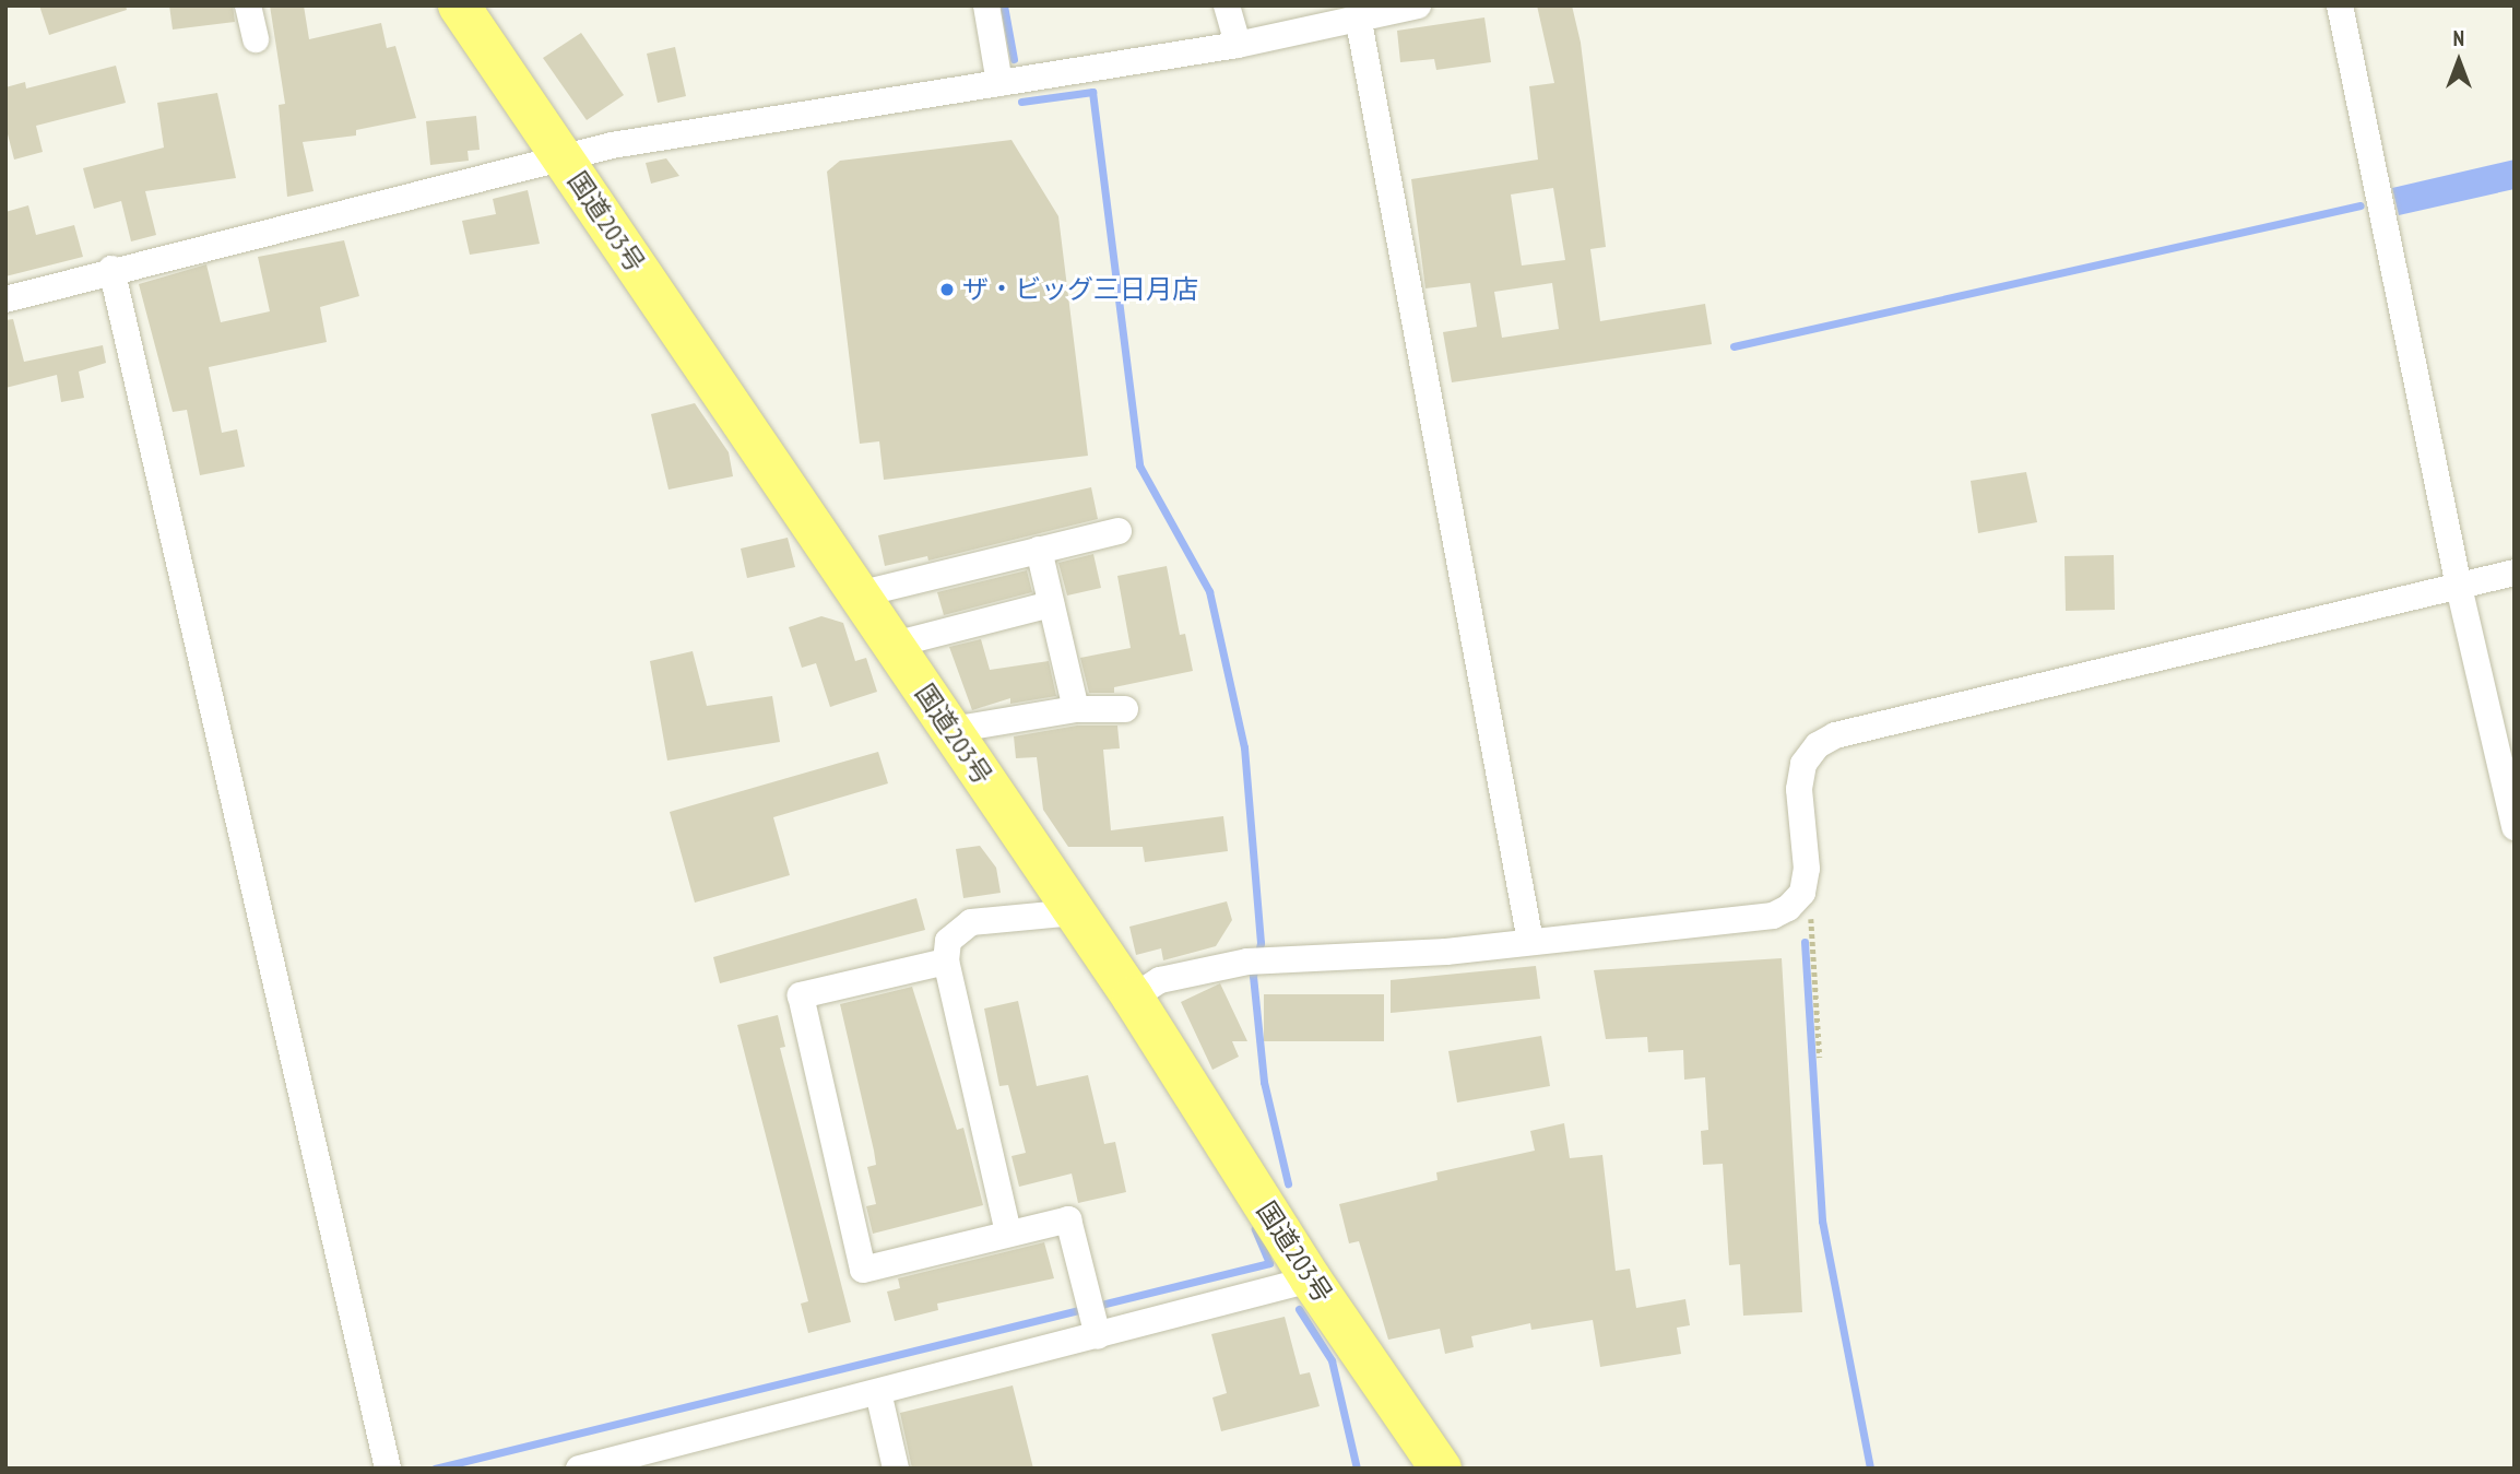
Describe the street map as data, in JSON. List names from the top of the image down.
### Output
{
  "streets": {
    "highway": ["国道203号"]
  },
  "places": ["ザ・ビッグ三日月店"],
  "north": "top"
}
